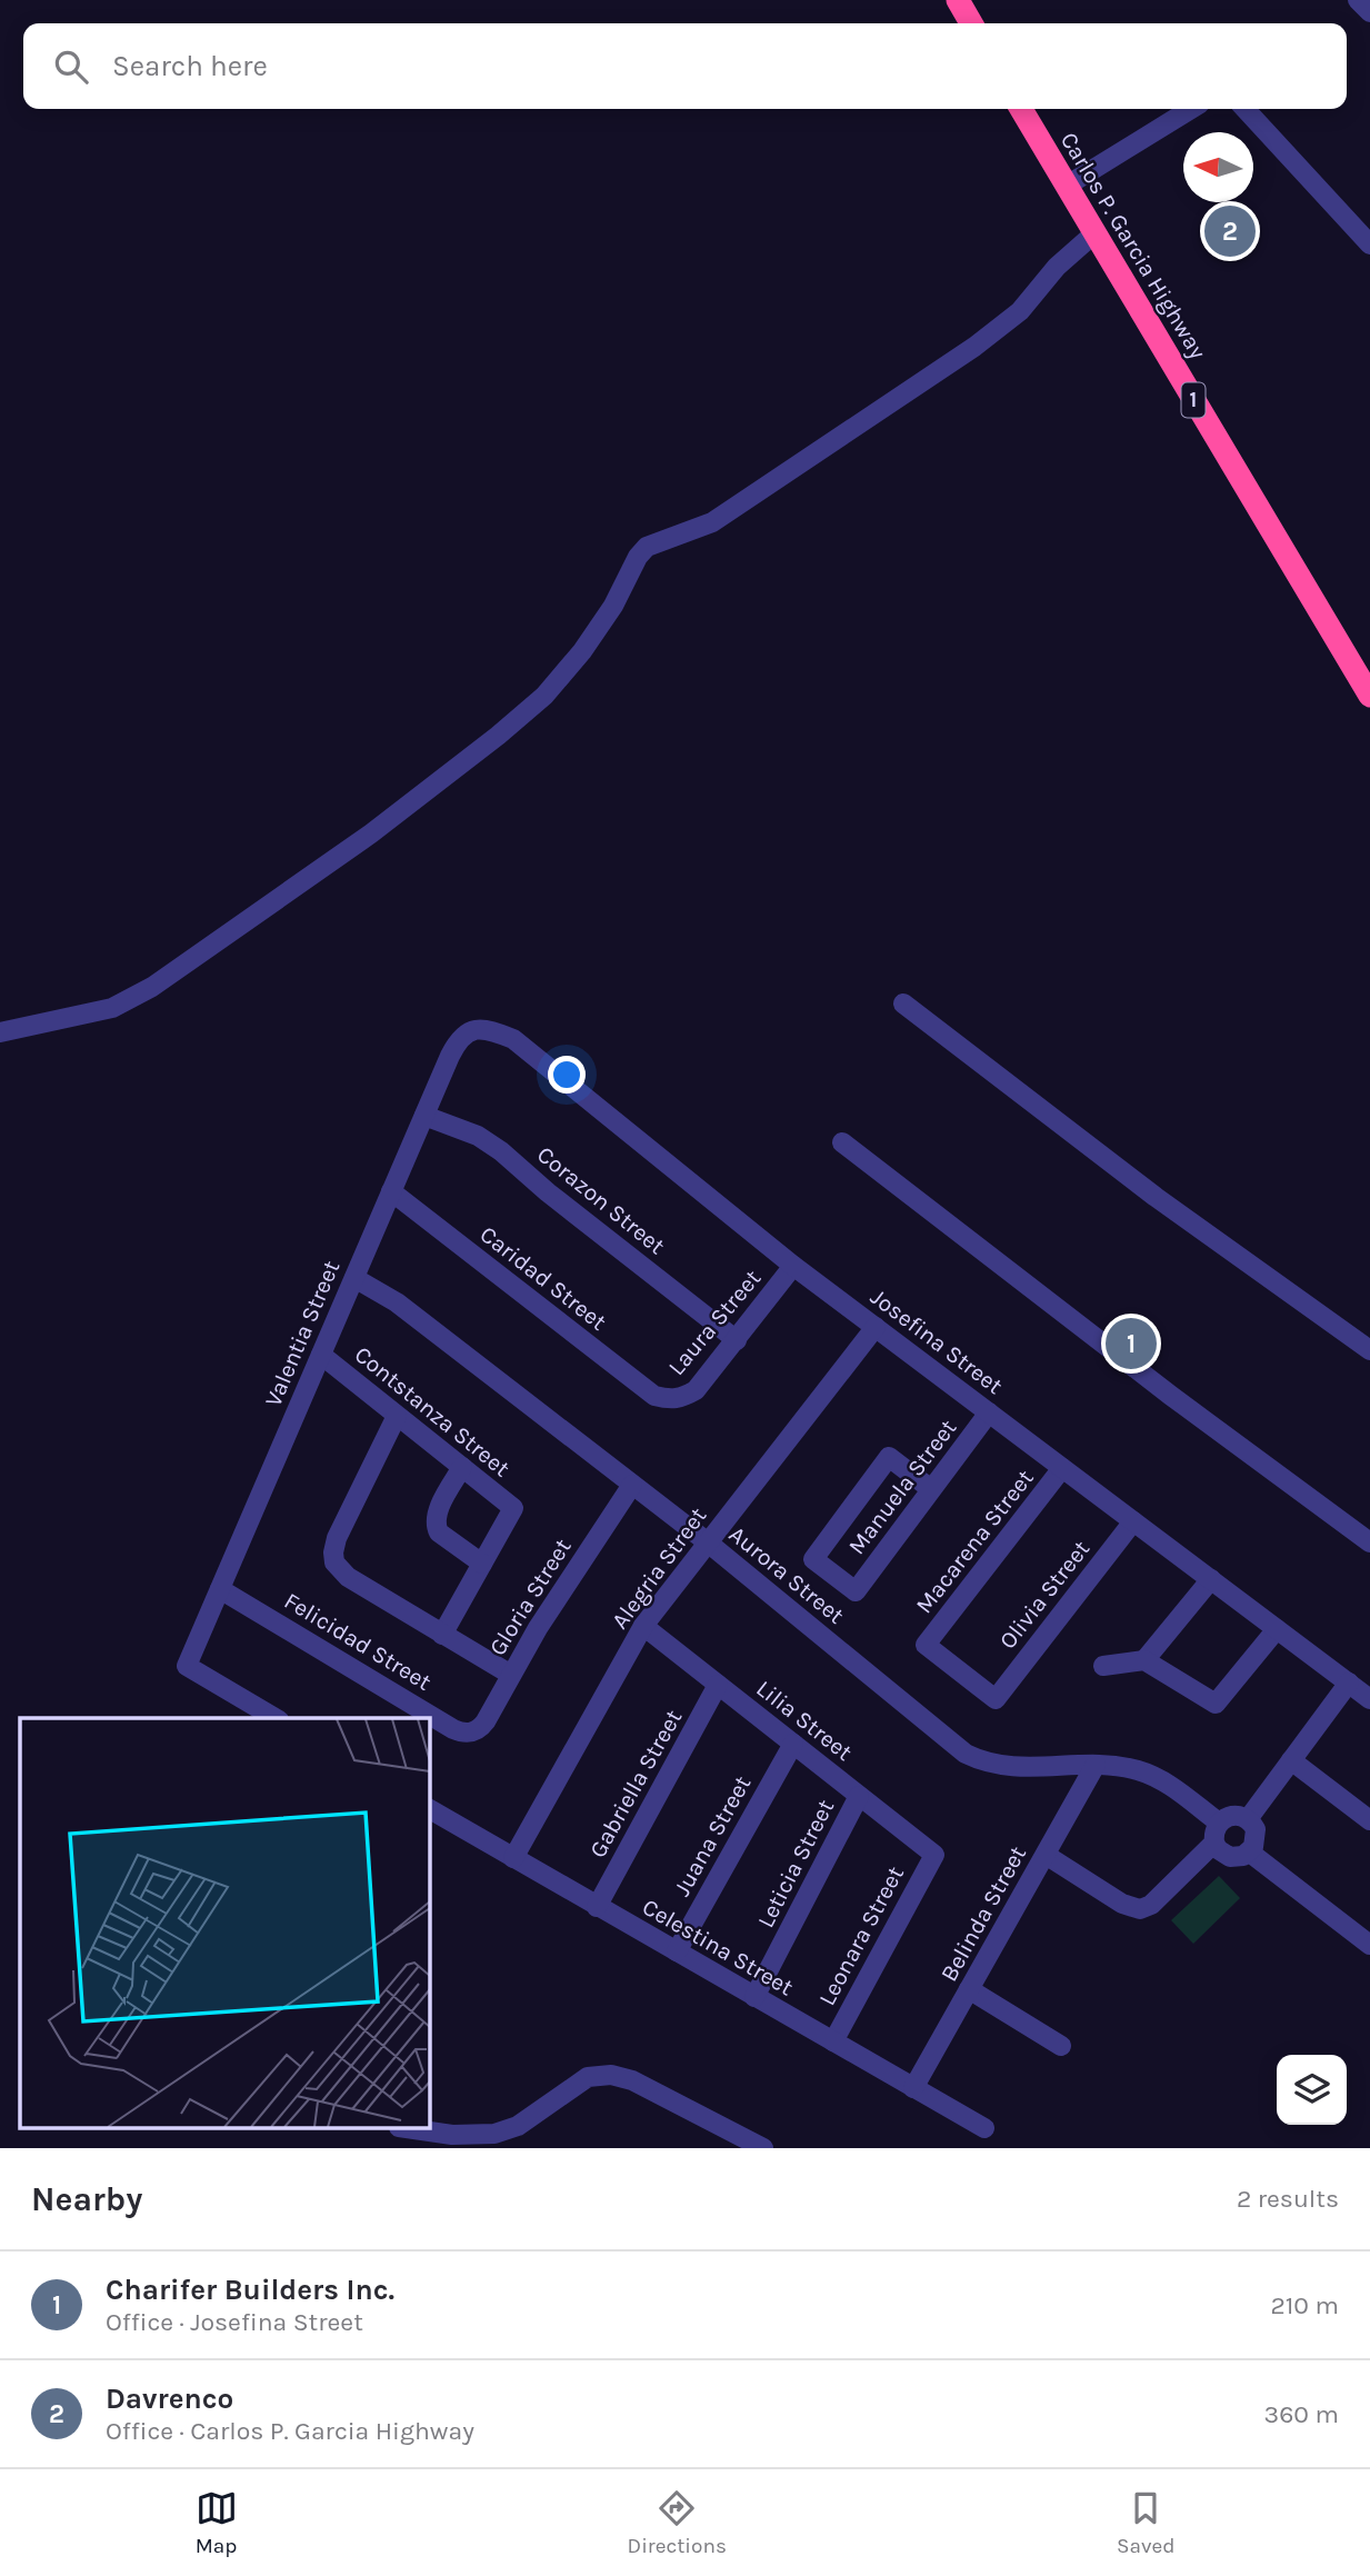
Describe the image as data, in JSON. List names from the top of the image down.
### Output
{
  "streets": {
    "highway": ["Carlos P. Garcia Highway", "1"],
    "street": [
      "Corazon Street",
      "Caridad Street",
      "Laura Street",
      "Valentia Street",
      "Josefina Street",
      "Contstanza Street",
      "Manuela Street",
      "Macarena Street",
      "Alegria Street",
      "Aurora Street",
      "Olivia Street",
      "Gloria Street",
      "Felicidad Street",
      "Lilia Street",
      "Gabriella Street",
      "Juana Street",
      "Leticia Street",
      "Belinda Street",
      "Leonara Street",
      "Celestina Street"
    ]
  },
  "crossings": [
    ["Corazon Street", "Laura Street"],
    ["Corazon Street", "Valentia Street"],
    ["Caridad Street", "Laura Street"],
    ["Caridad Street", "Valentia Street"],
    ["Laura Street", "Josefina Street"],
    ["Valentia Street", "Josefina Street"],
    ["Valentia Street", "Contstanza Street"],
    ["Valentia Street", "Aurora Street"],
    ["Valentia Street", "Felicidad Street"],
    ["Josefina Street", "Manuela Street"],
    ["Josefina Street", "Macarena Street"],
    ["Josefina Street", "Alegria Street"],
    ["Josefina Street", "Olivia Street"],
    ["Macarena Street", "Olivia Street"],
    ["Alegria Street", "Aurora Street"],
    ["Alegria Street", "Lilia Street"],
    ["Alegria Street", "Celestina Street"],
    ["Aurora Street", "Gloria Street"],
    ["Aurora Street", "Belinda Street"],
    ["Gloria Street", "Felicidad Street"],
    ["Lilia Street", "Gabriella Street"],
    ["Lilia Street", "Juana Street"],
    ["Lilia Street", "Leticia Street"],
    ["Lilia Street", "Leonara Street"],
    ["Gabriella Street", "Celestina Street"],
    ["Juana Street", "Celestina Street"],
    ["Leticia Street", "Celestina Street"],
    ["Belinda Street", "Celestina Street"],
    ["Leonara Street", "Celestina Street"]
  ],
  "north": "left",
  "page": {
    "search": "Search here",
    "pins": ["2", "1"],
    "heading": ["Nearby", "2 results"],
    "list": [
      {
        "mark": "1",
        "name": "Charifer Builders Inc.",
        "note": "Office · Josefina Street",
        "value": "210 m"
      },
      {
        "mark": "2",
        "name": "Davrenco",
        "note": "Office · Carlos P. Garcia Highway",
        "value": "360 m"
      }
    ],
    "nav": ["Map", "Directions", "Saved"]
  }
}
